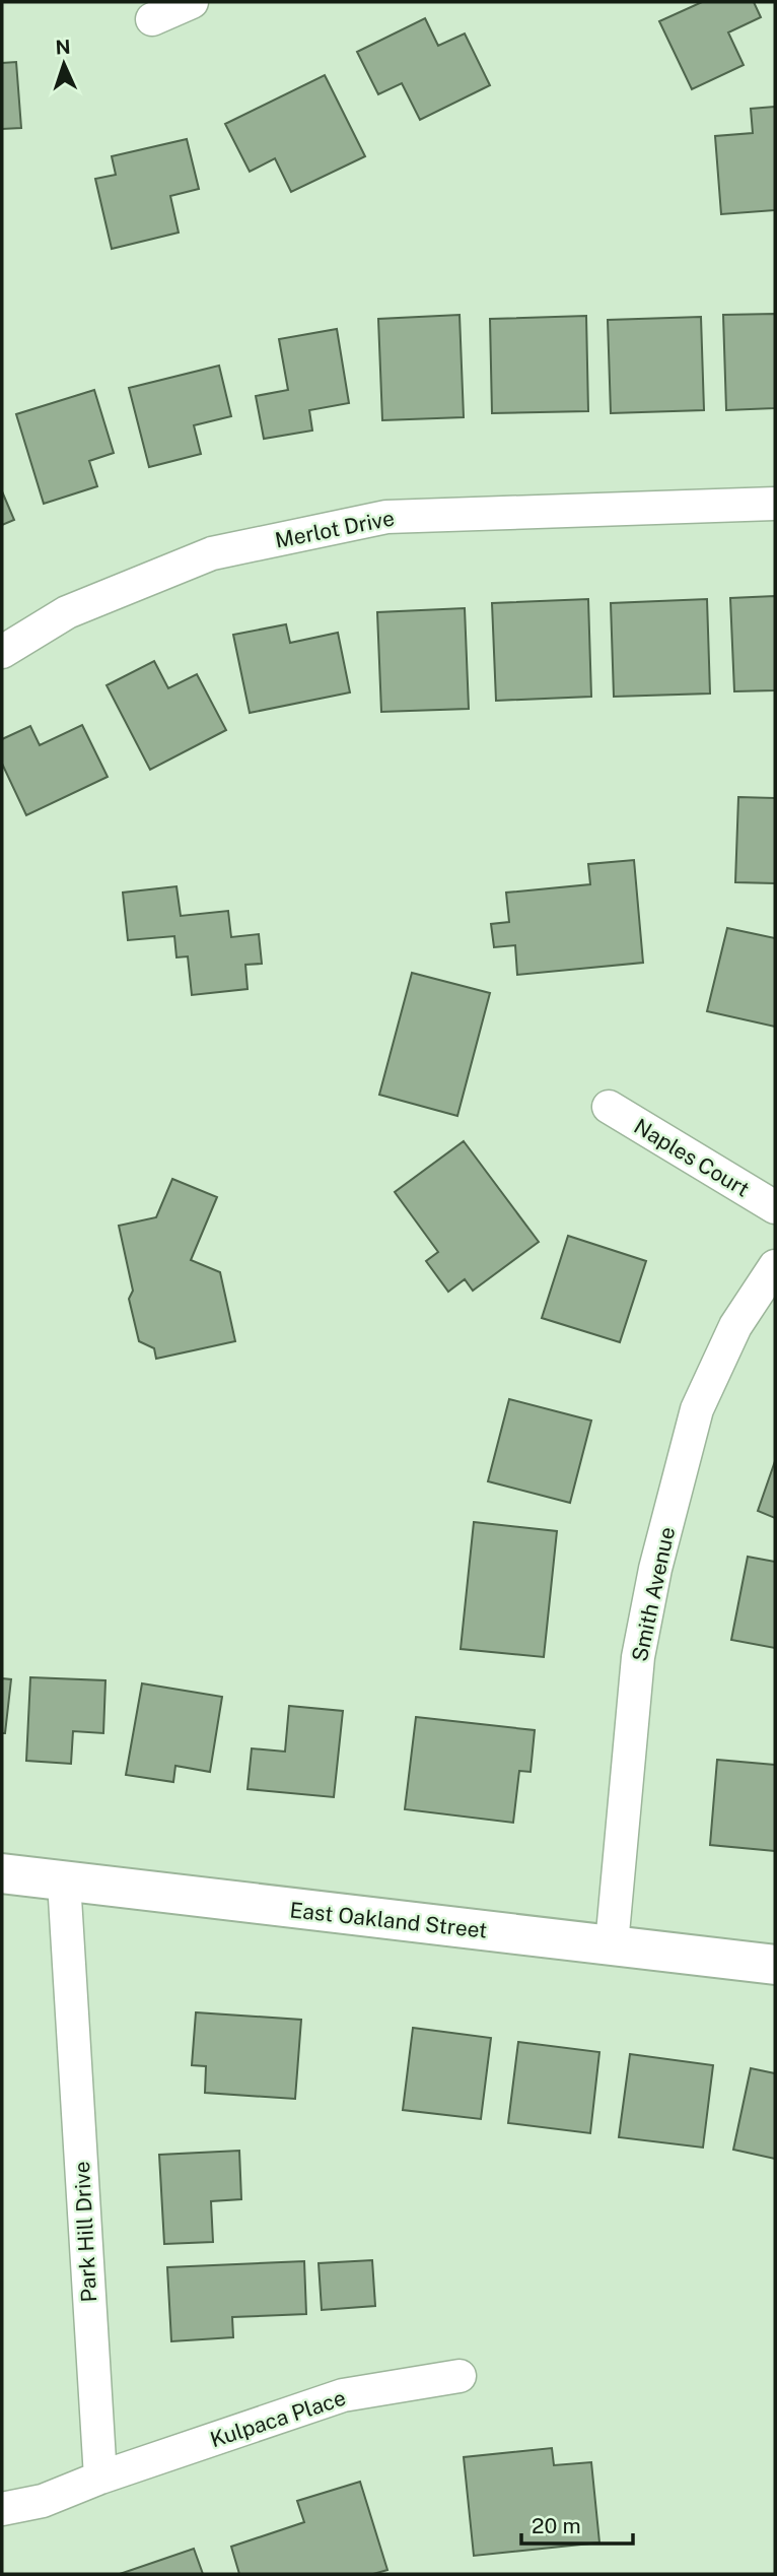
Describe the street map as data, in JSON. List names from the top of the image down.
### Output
{
  "streets": {
    "street": [
      "Merlot Drive",
      "Naples Court",
      "Smith Avenue",
      "East Oakland Street",
      "Park Hill Drive",
      "Kulpaca Place"
    ]
  },
  "crossings": [
    ["Smith Avenue", "East Oakland Street"],
    ["East Oakland Street", "Park Hill Drive"],
    ["Park Hill Drive", "Kulpaca Place"]
  ],
  "scale_bar": "20 m",
  "north": "top"
}
